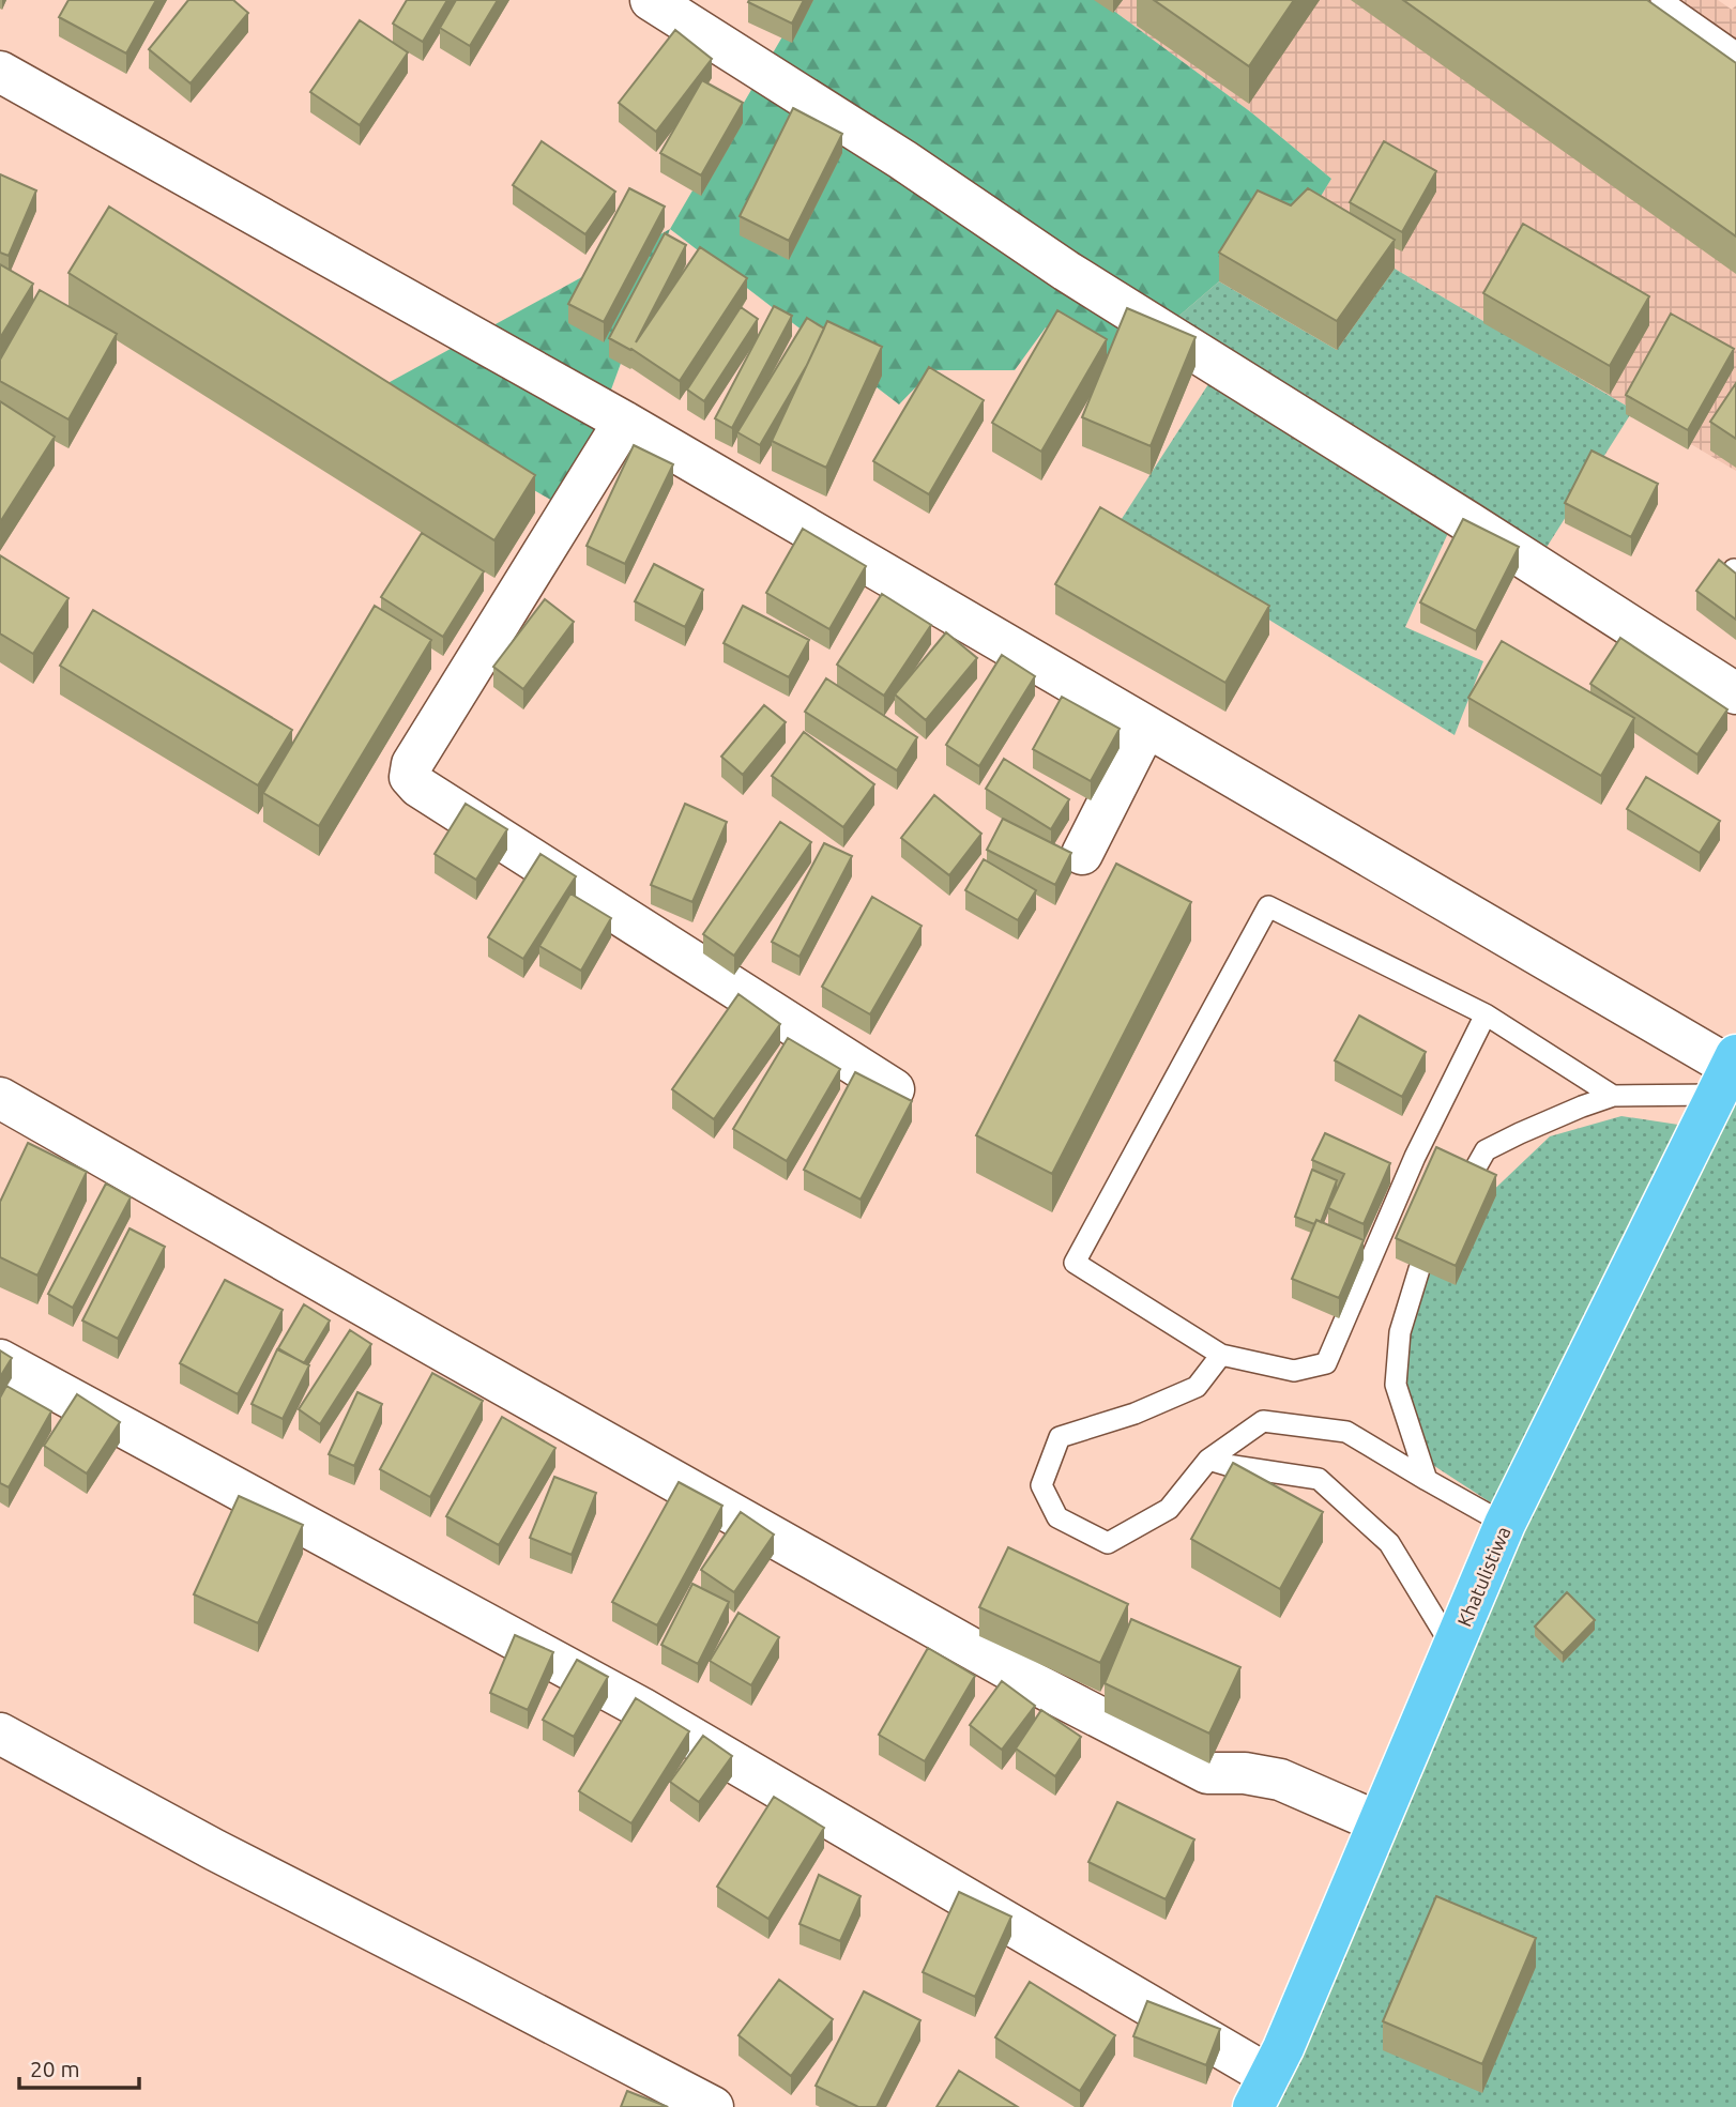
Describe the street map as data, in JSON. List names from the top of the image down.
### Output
{
  "streets": {
    "highway": ["Khatulistiwa"]
  },
  "scale_bar": "20 m"
}
